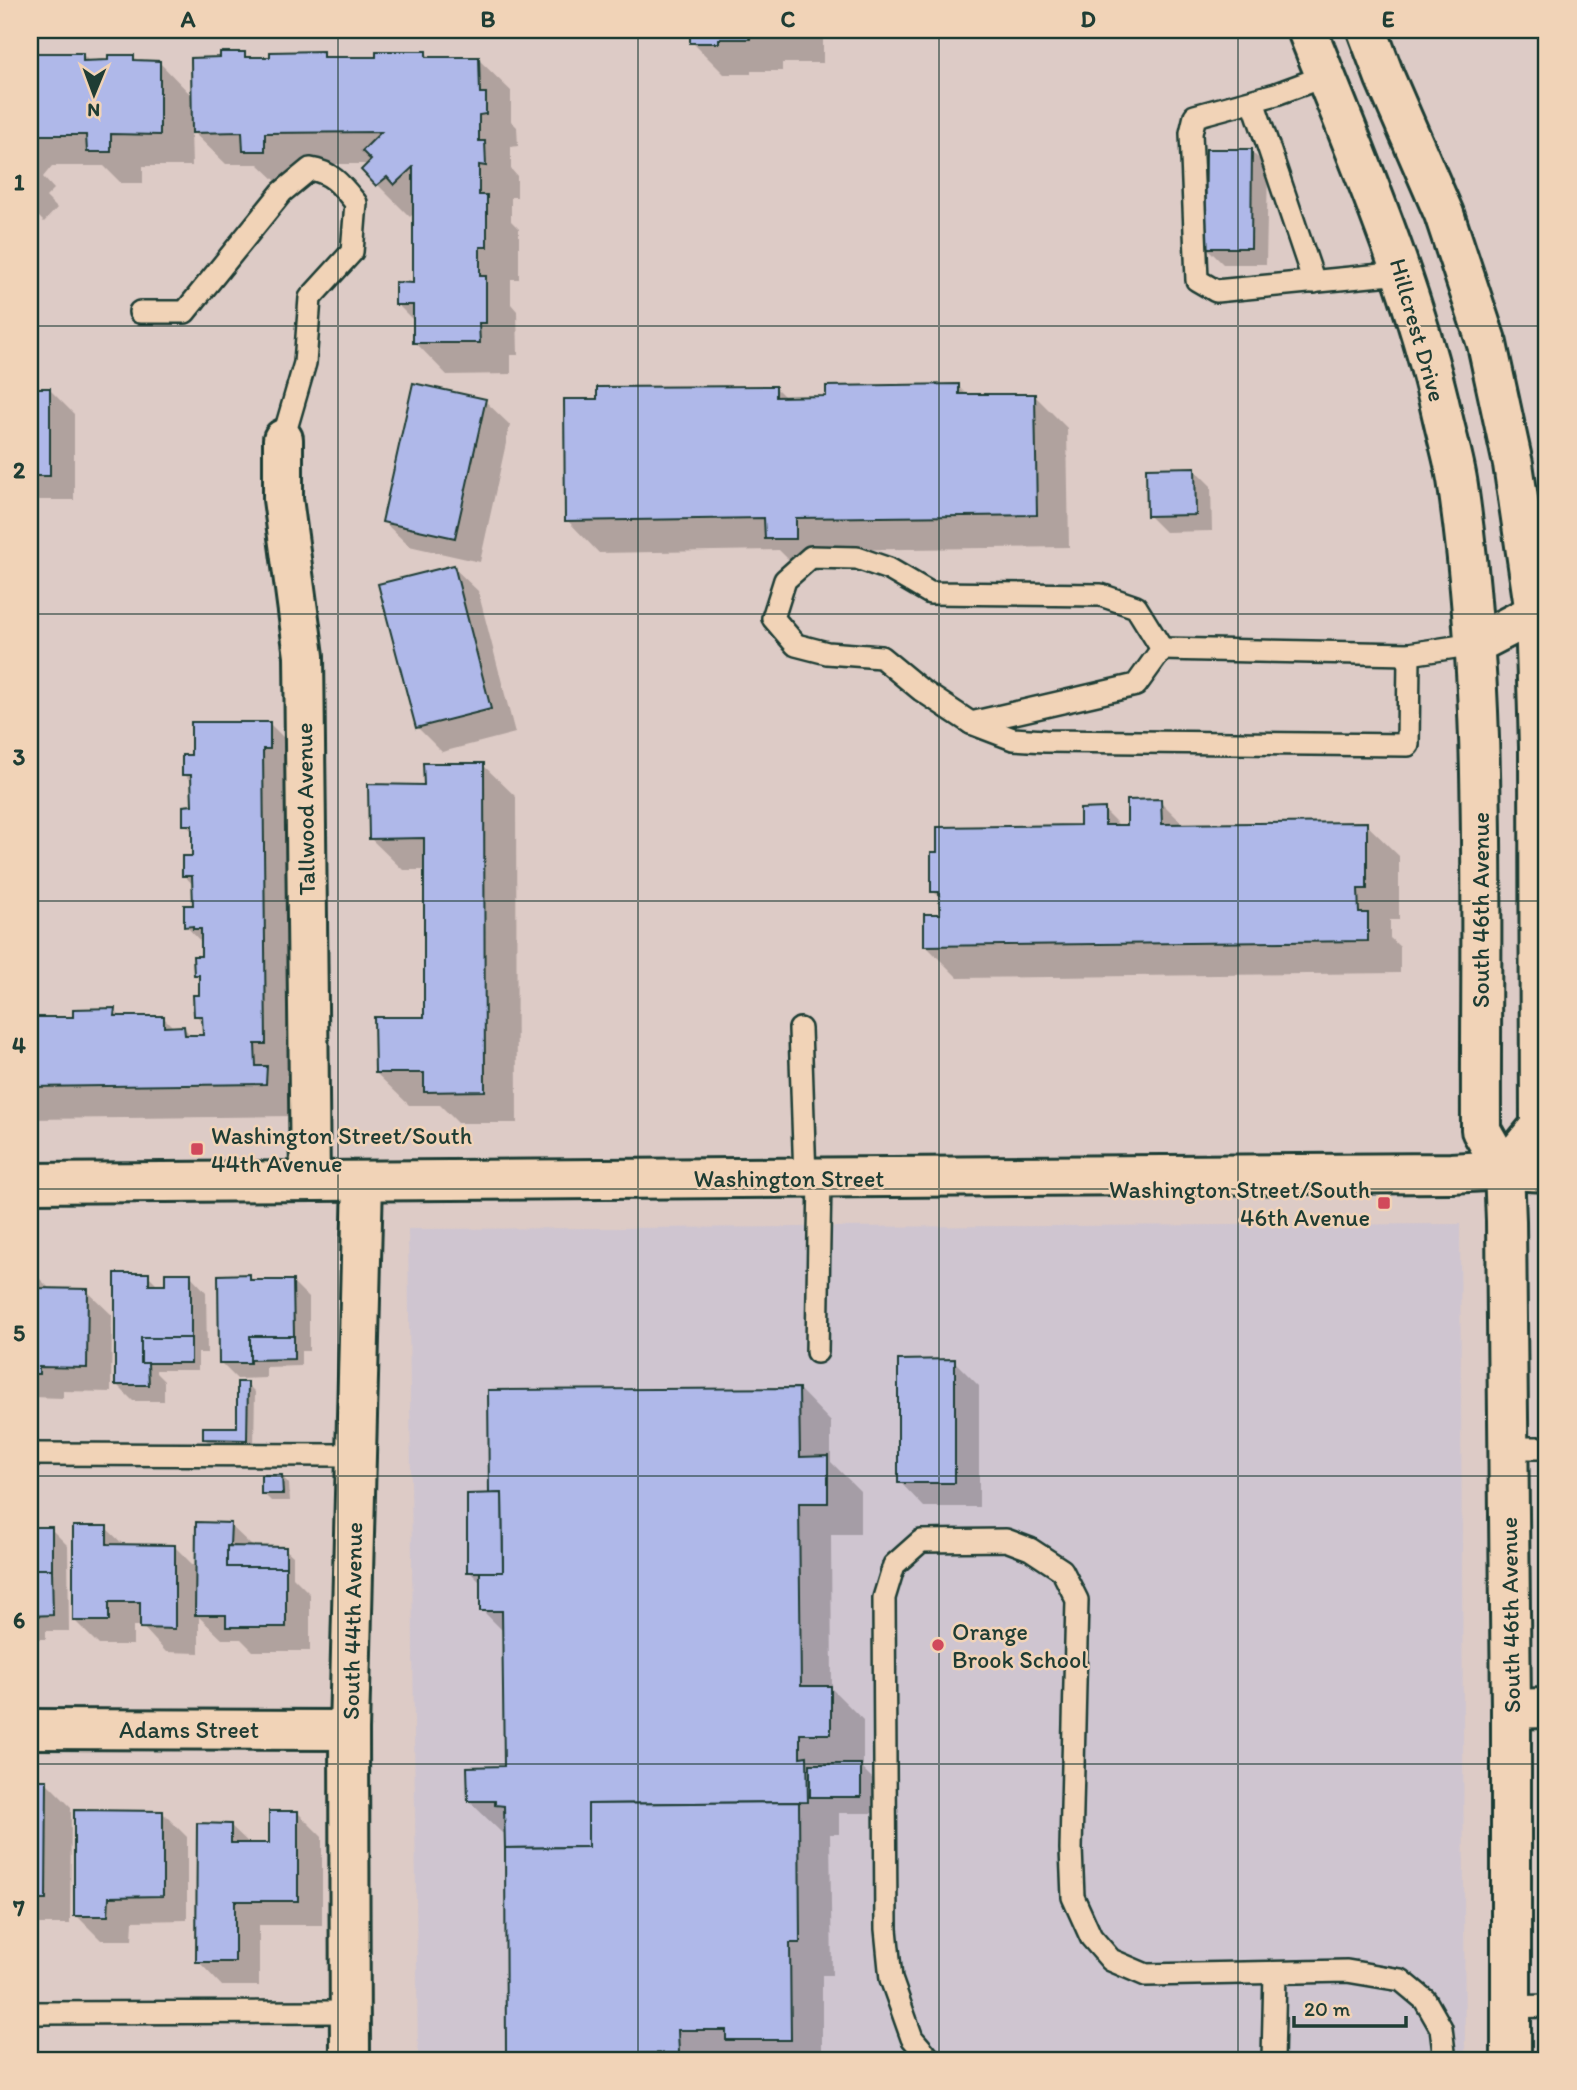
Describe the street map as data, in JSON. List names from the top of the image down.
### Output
{
  "streets": {
    "street": [
      "Hillcrest Drive",
      "Tallwood Avenue",
      "South 46th Avenue",
      "Washington Street",
      "South 44th Avenue",
      "Adams Street"
    ]
  },
  "crossings": [
    ["Hillcrest Drive", "South 46th Avenue"],
    ["Tallwood Avenue", "Washington Street"],
    ["South 46th Avenue", "Washington Street"],
    ["Washington Street", "South 44th Avenue"],
    ["South 44th Avenue", "Adams Street"]
  ],
  "places": {
    "transit": ["Washington Street/South 44th Avenue", "Washington Street/South 46th Avenue"],
    "other": ["Orange Brook School"]
  },
  "scale_bar": "20 m",
  "north": "bottom",
  "grid": {
    "columns": [
      "A",
      "B",
      "C",
      "D",
      "E"
    ],
    "rows": [
      "1",
      "2",
      "3",
      "4",
      "5",
      "6",
      "7"
    ]
  }
}
